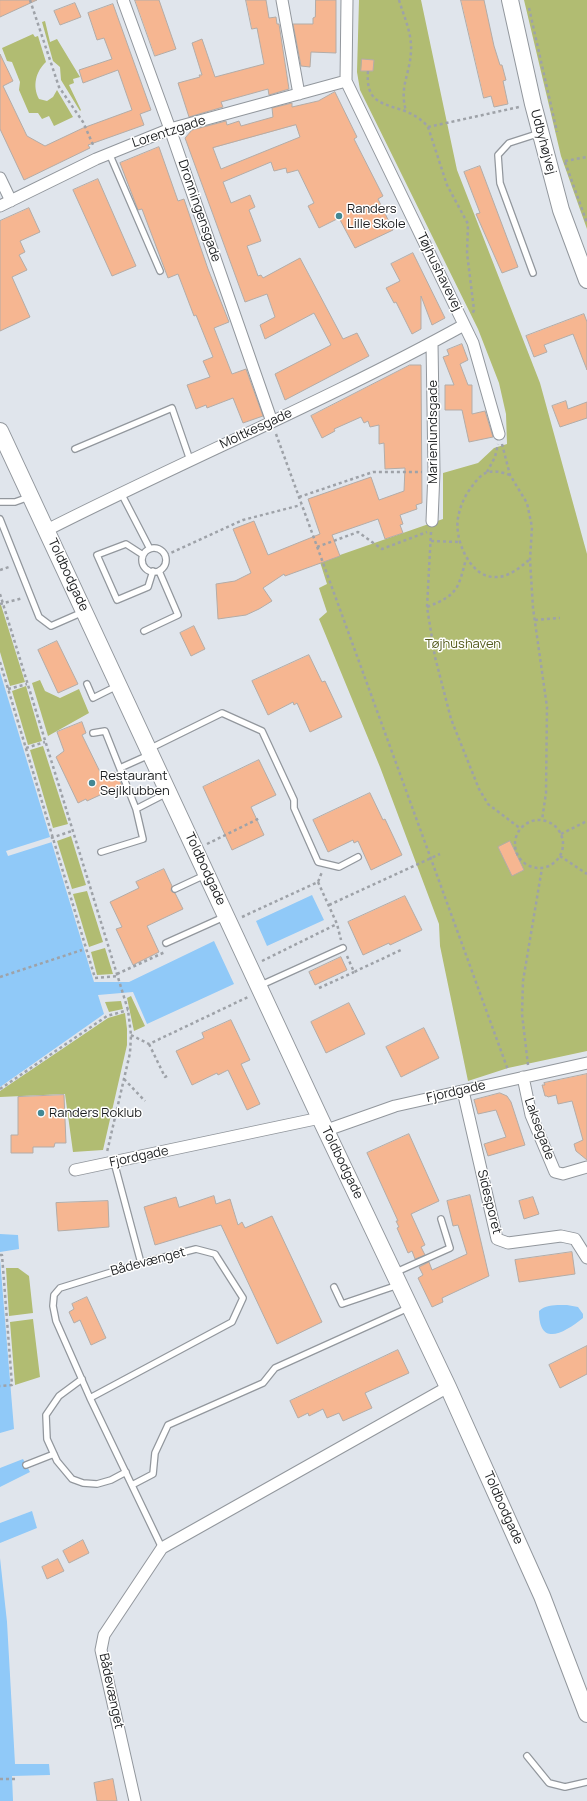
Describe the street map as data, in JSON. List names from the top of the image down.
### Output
{
  "streets": {
    "street": [
      "Lorentzgade",
      "Udbyhøjvej",
      "Dronningensgade",
      "Tøjhushavevej",
      "Moltkesgade",
      "Marienlundsgade",
      "Toldbodgade",
      "Fjordgade",
      "Laksegade",
      "Sidesporet",
      "Bådevænget"
    ]
  },
  "crossings": [
    ["Lorentzgade", "Dronningensgade"],
    ["Lorentzgade", "Tøjhushavevej"],
    ["Dronningensgade", "Moltkesgade"],
    ["Tøjhushavevej", "Moltkesgade"],
    ["Moltkesgade", "Marienlundsgade"],
    ["Moltkesgade", "Toldbodgade"],
    ["Toldbodgade", "Fjordgade"],
    ["Toldbodgade", "Bådevænget"],
    ["Fjordgade", "Laksegade"],
    ["Fjordgade", "Sidesporet"]
  ],
  "parks": ["Tøjhushaven"],
  "places": ["Randers Lille Skole", "Restaurant Sejlklubben", "Randers Roklub"]
}
